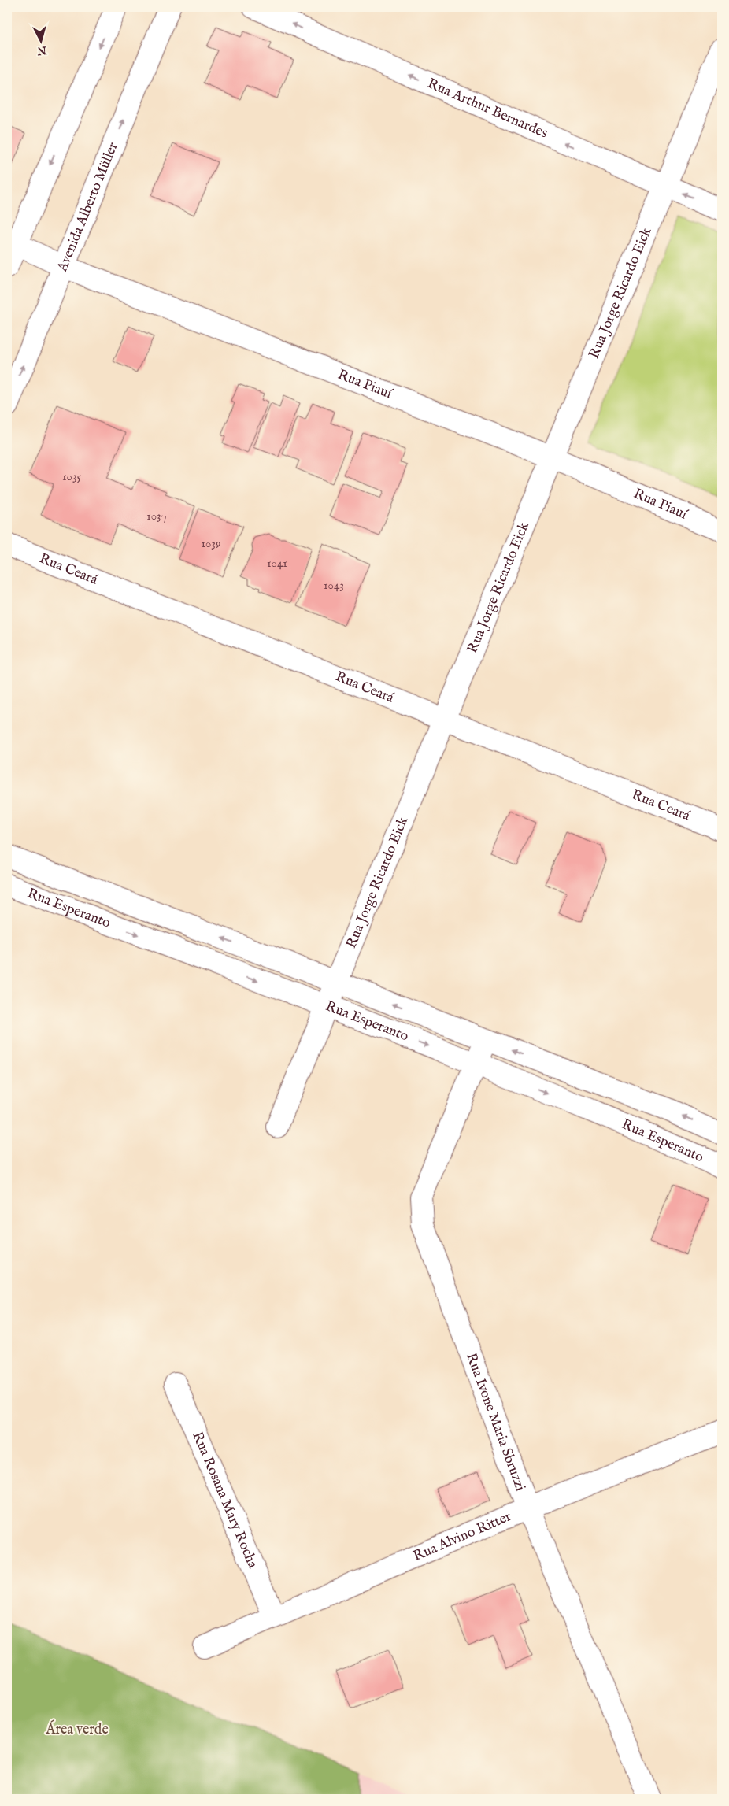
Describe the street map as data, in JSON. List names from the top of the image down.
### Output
{
  "streets": {
    "street": [
      "Rua Arthur Bernardes",
      "Avenida Alberto Müller",
      "Rua Jorge Ricardo Eick",
      "Rua Piauí",
      "Rua Ceará",
      "Rua Esperanto",
      "Rua Ivone Maria Sbruzzi",
      "Rua Rosana Mary Rocha",
      "Rua Alvino Ritter"
    ]
  },
  "crossings": [
    ["Rua Arthur Bernardes", "Rua Jorge Ricardo Eick"],
    ["Avenida Alberto Müller", "Rua Piauí"],
    ["Rua Jorge Ricardo Eick", "Rua Piauí"],
    ["Rua Jorge Ricardo Eick", "Rua Ceará"],
    ["Rua Jorge Ricardo Eick", "Rua Esperanto"],
    ["Rua Esperanto", "Rua Ivone Maria Sbruzzi"],
    ["Rua Ivone Maria Sbruzzi", "Rua Alvino Ritter"],
    ["Rua Rosana Mary Rocha", "Rua Alvino Ritter"]
  ],
  "one_way": ["Rua Arthur Bernardes"],
  "parks": ["Área verde"],
  "house_numbers": [
    "1035",
    "1037",
    "1039",
    "1041",
    "1043"
  ],
  "north": "bottom"
}
